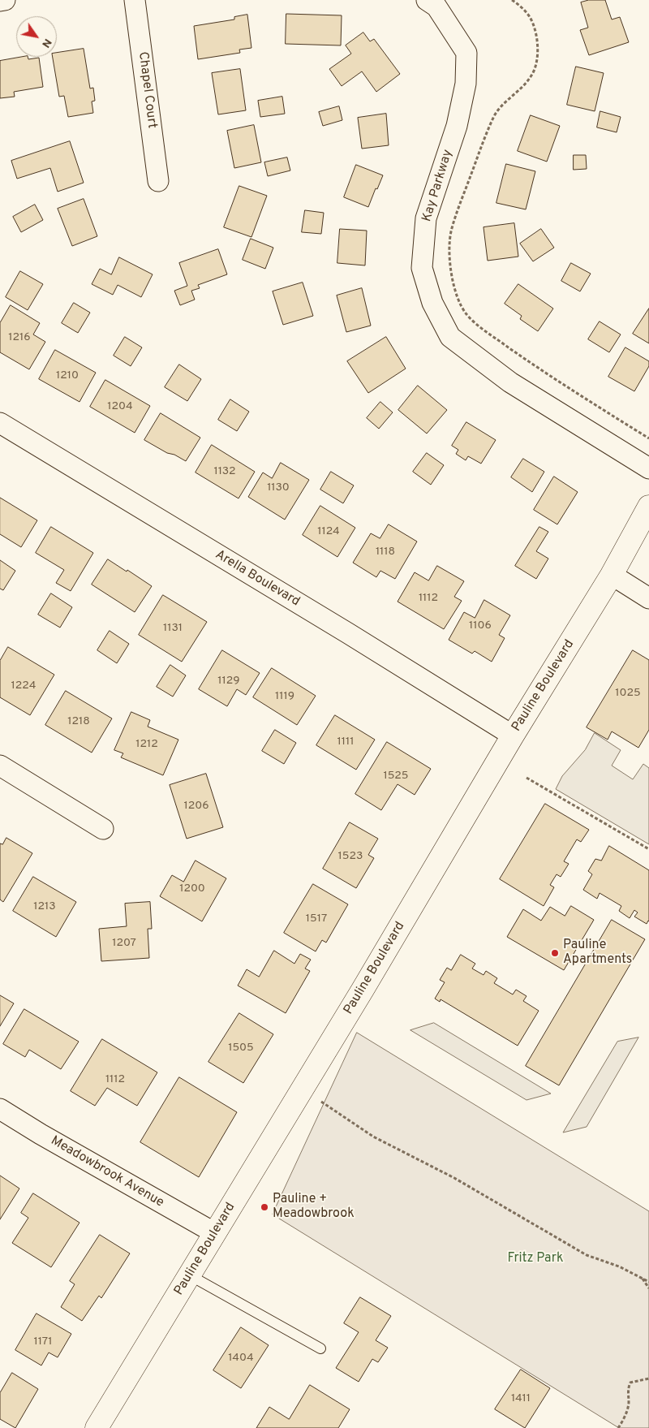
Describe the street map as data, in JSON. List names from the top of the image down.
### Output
{
  "streets": {
    "street": [
      "Chapel Court",
      "Kay Parkway",
      "Arella Boulevard",
      "Pauline Boulevard",
      "Meadowbrook Avenue"
    ]
  },
  "crossings": [
    ["Arella Boulevard", "Pauline Boulevard"],
    ["Pauline Boulevard", "Meadowbrook Avenue"]
  ],
  "parks": ["Fritz Park"],
  "places": ["Pauline Apartments", "Pauline + Meadowbrook"],
  "house_numbers": [
    "1216",
    "1210",
    "1204",
    "1132",
    "1130",
    "1124",
    "1118",
    "1112",
    "1106",
    "1131",
    "1129",
    "1224",
    "1025",
    "1119",
    "1218",
    "1111",
    "1212",
    "1525",
    "1206",
    "1523",
    "1200",
    "1213",
    "1517",
    "1207",
    "1505",
    "1112",
    "1171",
    "1404",
    "1411"
  ],
  "north": "bottom right"
}
